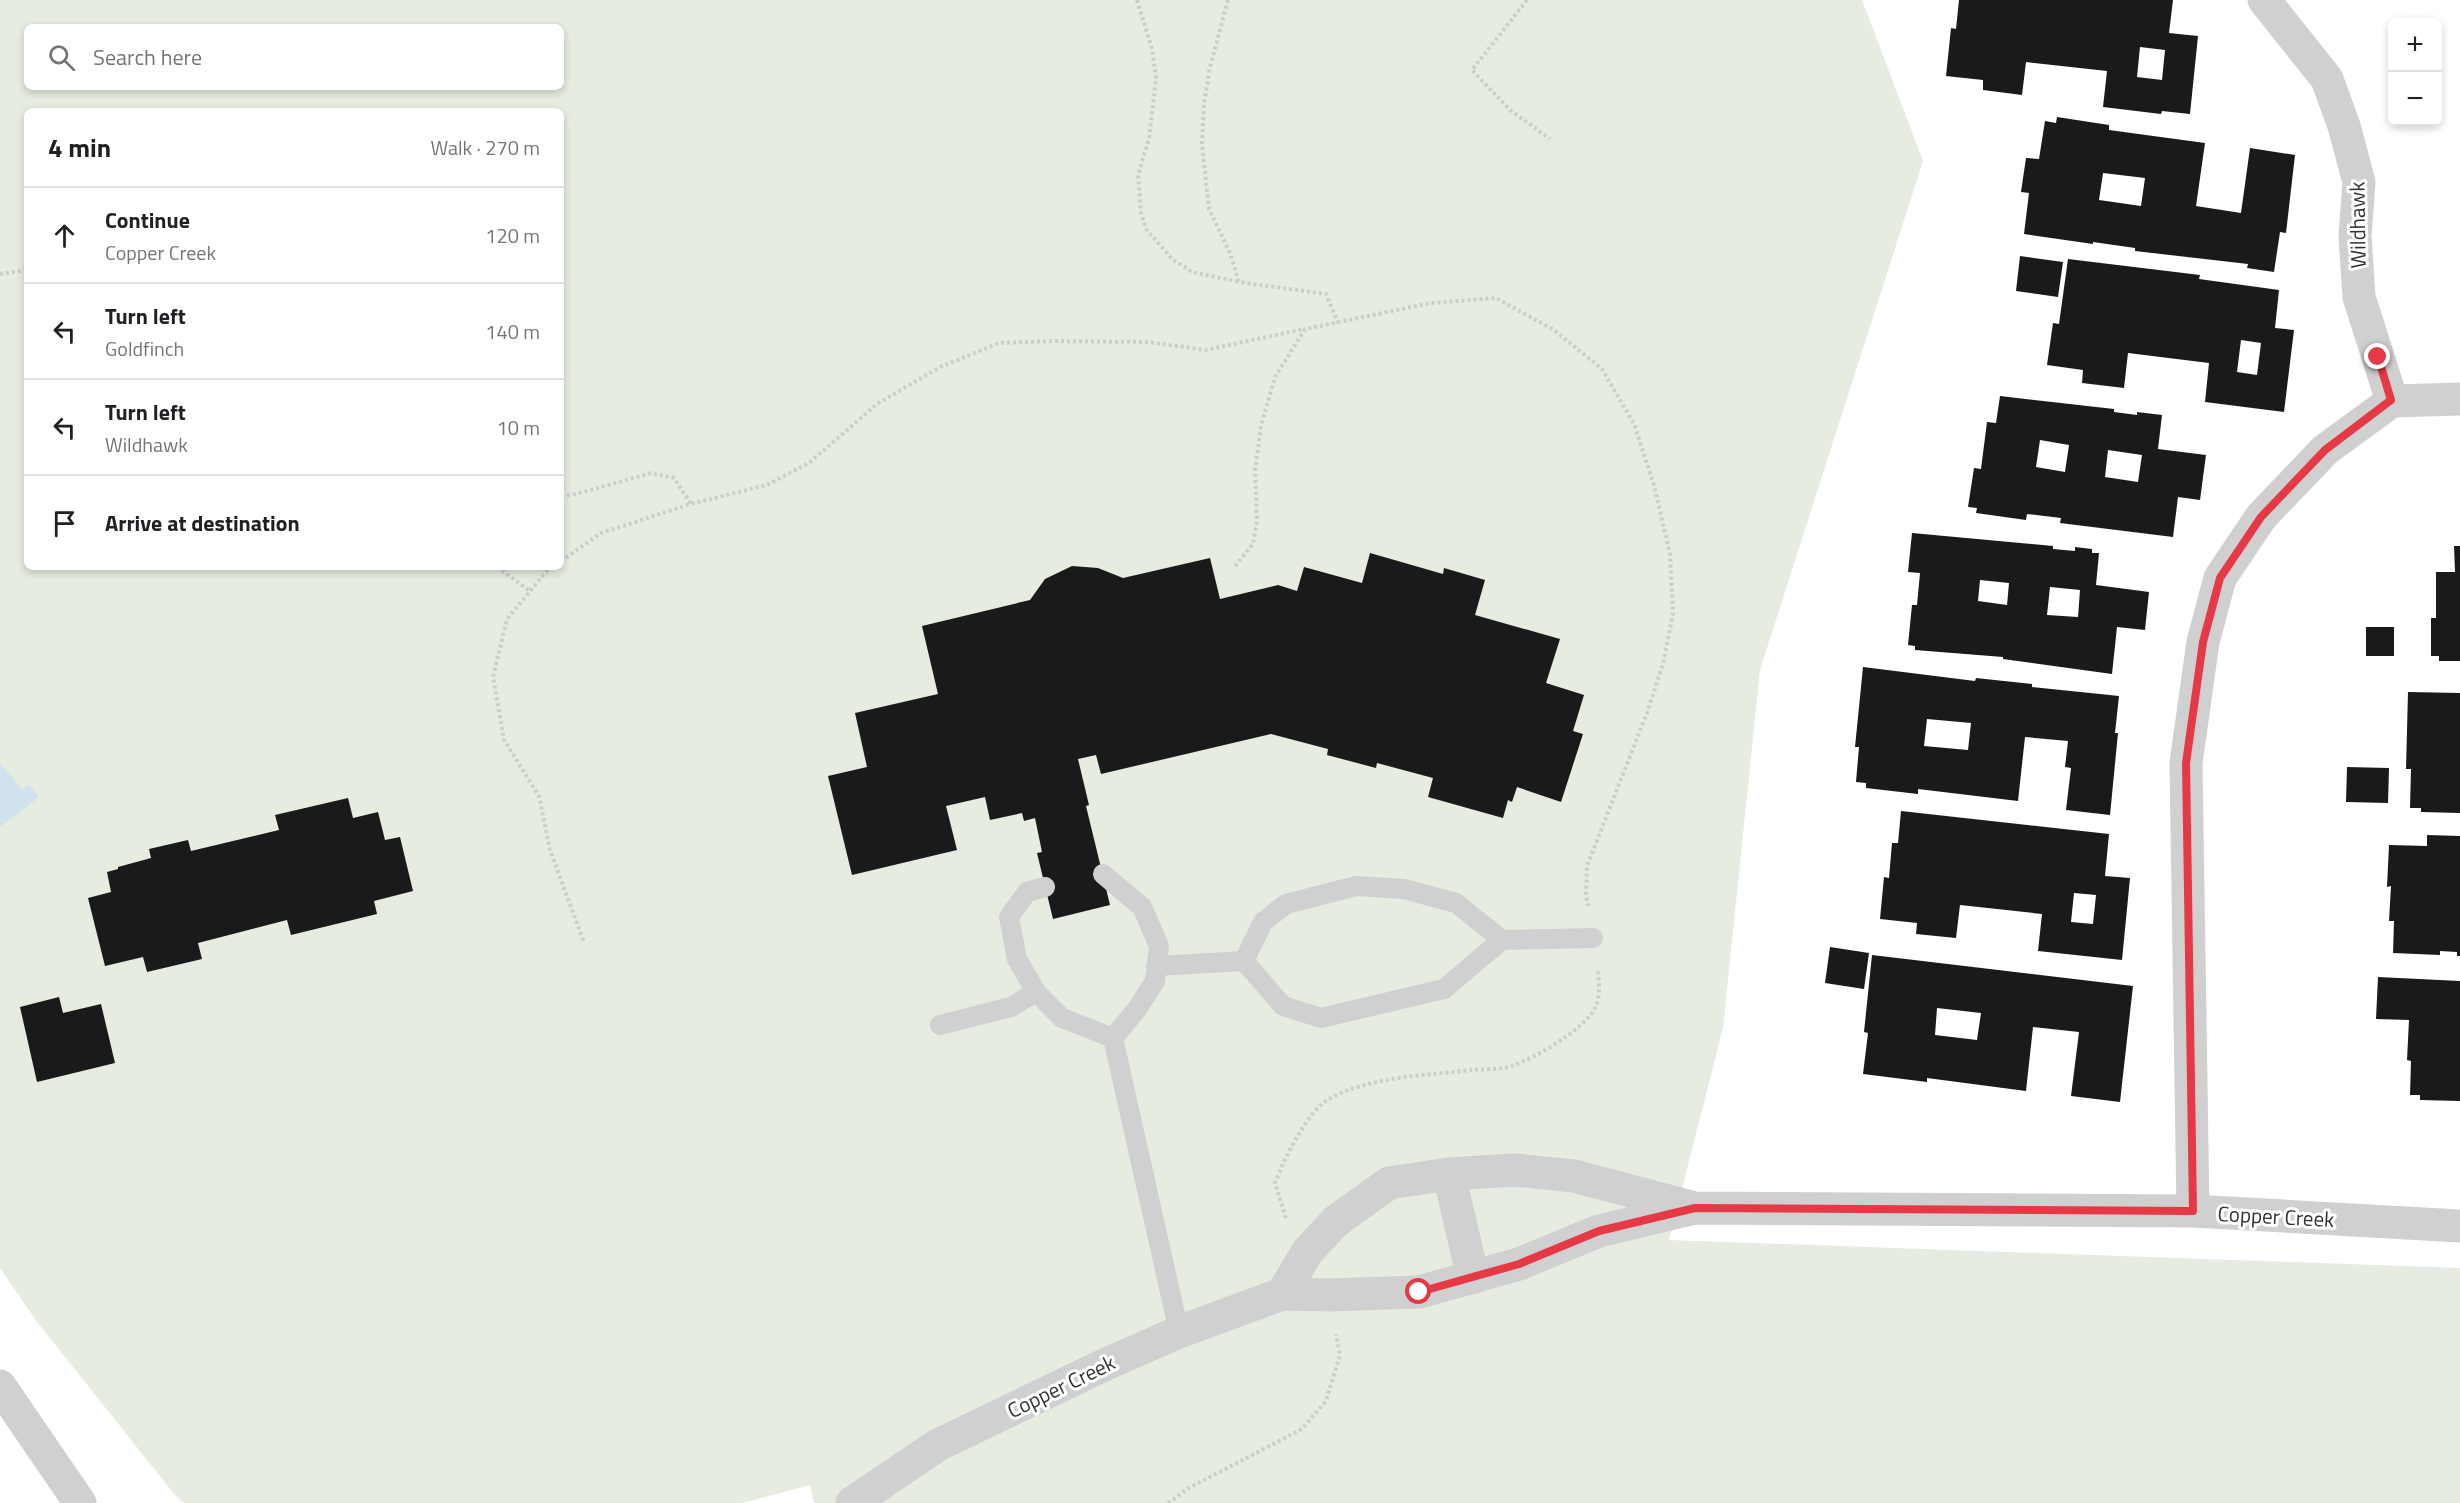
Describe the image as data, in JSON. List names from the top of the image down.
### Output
{
  "streets": {
    "street": ["Wildhawk", "Copper Creek"]
  },
  "page": {
    "map_buttons": ["+", "−"],
    "search": "Search here",
    "heading": ["4 min", "Walk · 270 m"],
    "list": [
      ["Continue", "Copper Creek", "120 m"],
      ["Turn left", "Goldfinch", "140 m"],
      ["Turn left", "Wildhawk", "10 m"],
      "Arrive at destination"
    ]
  }
}
